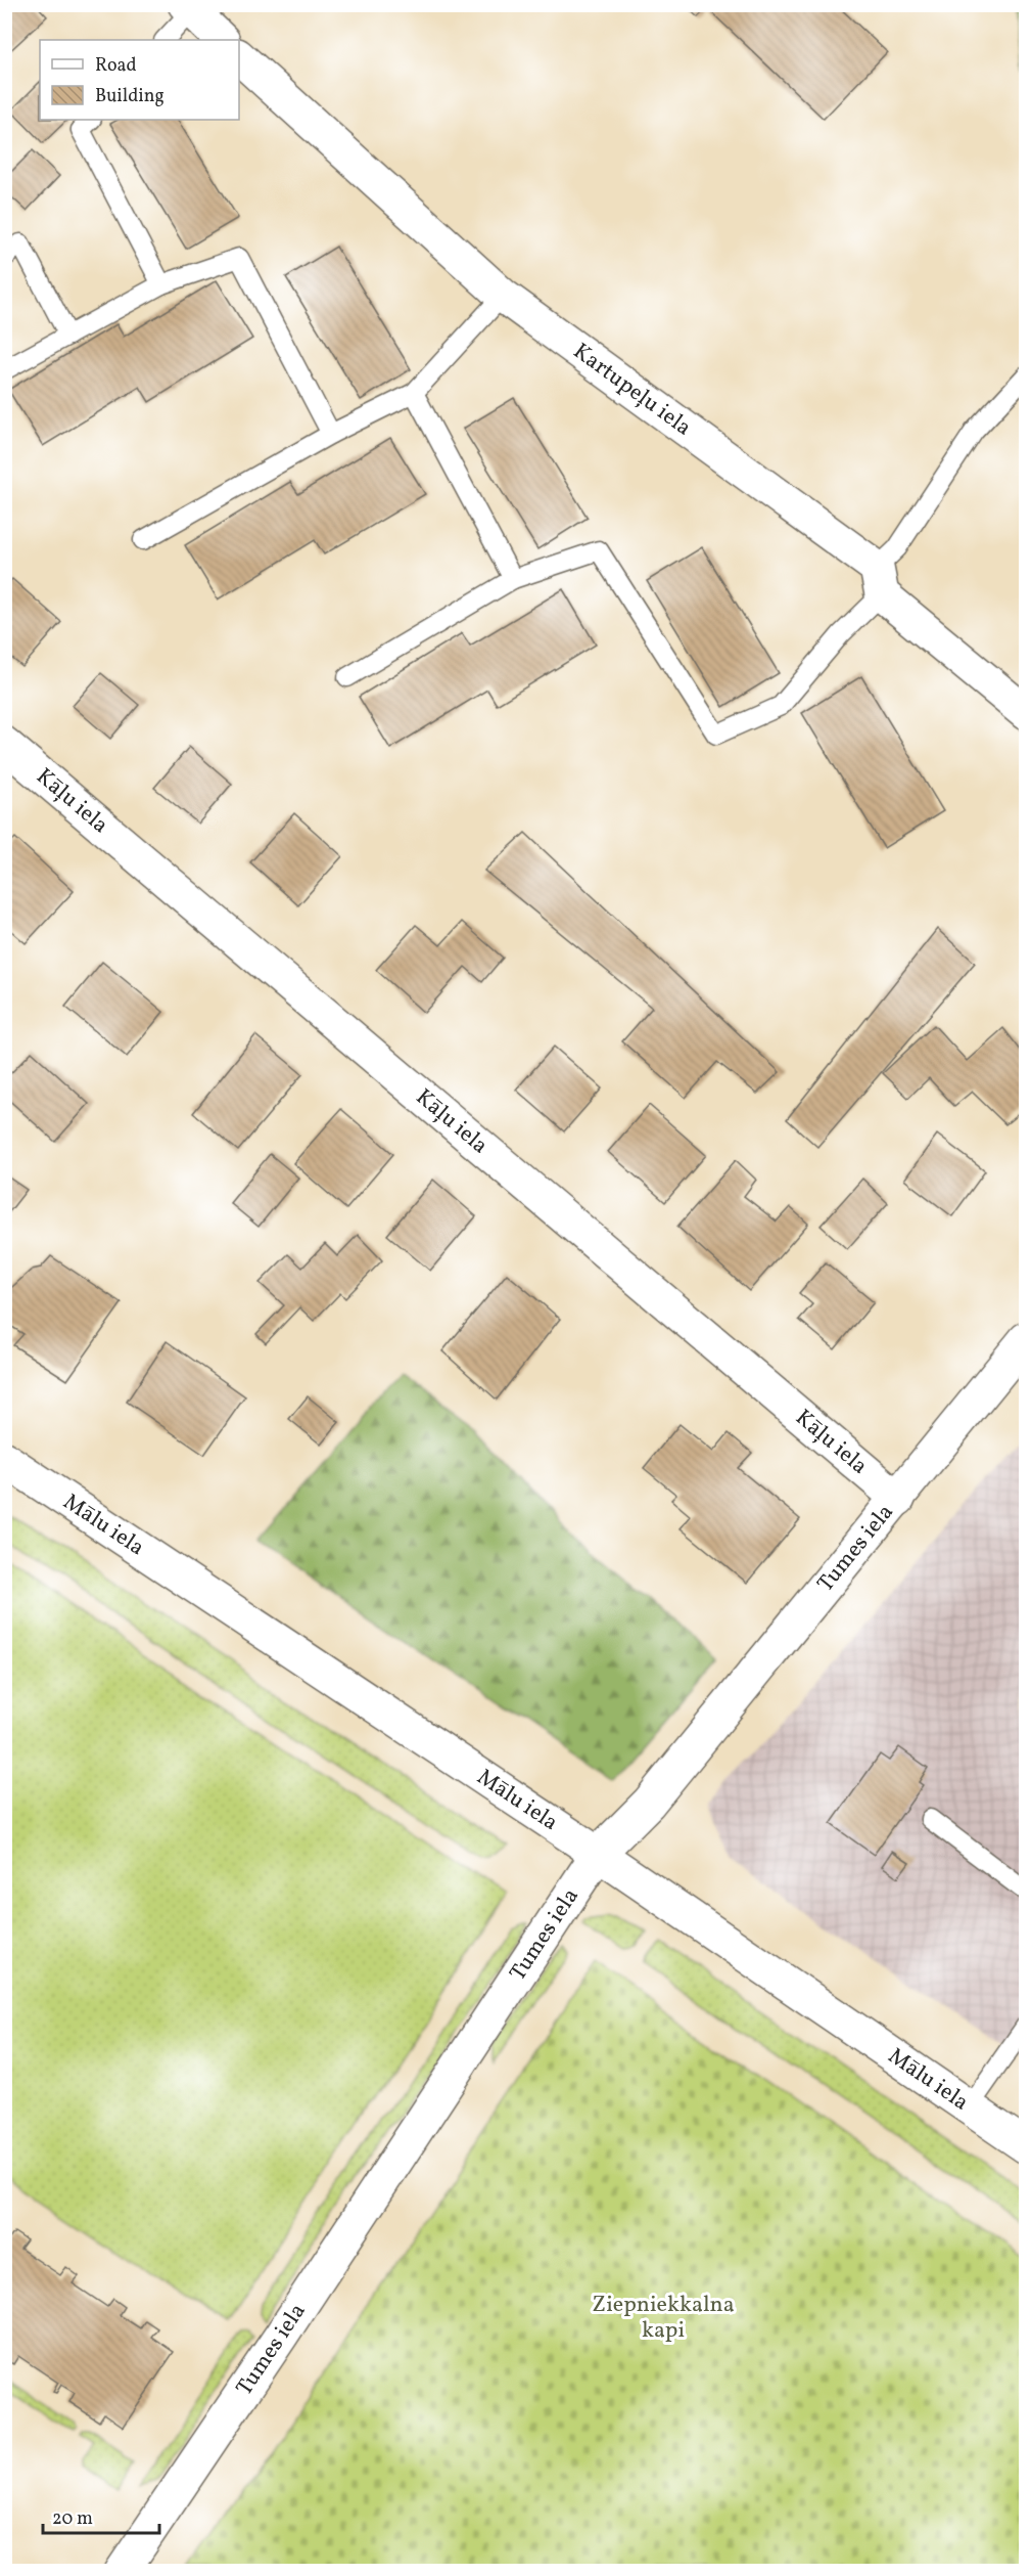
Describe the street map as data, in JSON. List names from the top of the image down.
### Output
{
  "streets": {
    "street": [
      "Kartupeļu iela",
      "Kāļu iela",
      "Mālu iela",
      "Tumes iela"
    ]
  },
  "crossings": [
    ["Kāļu iela", "Tumes iela"],
    ["Mālu iela", "Tumes iela"]
  ],
  "parks": ["Ziepniekkalna kapi"],
  "legend": ["Road", "Building"],
  "scale_bar": "20 m"
}
